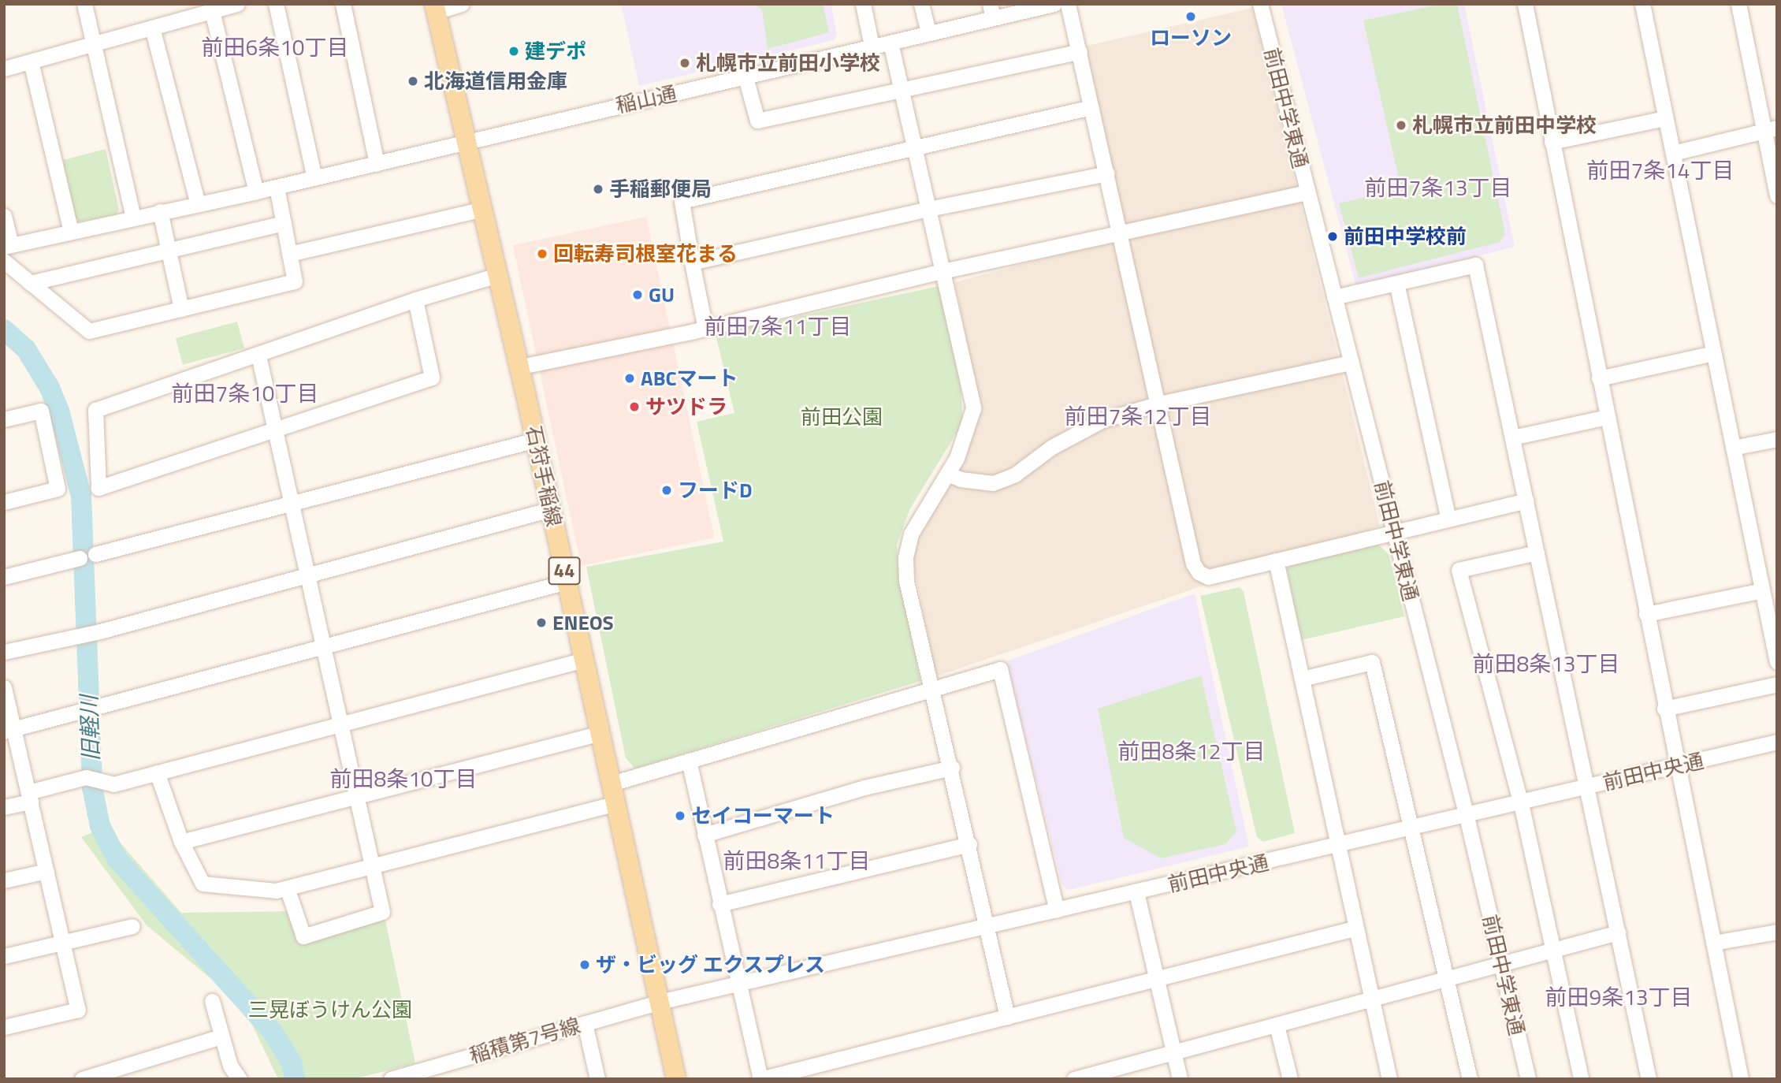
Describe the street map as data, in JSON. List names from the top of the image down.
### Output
{
  "streets": {
    "main road": ["石狩手稲線", "44"],
    "street": [
      "稲山通",
      "前田中学東通",
      "前田中央通",
      "稲積第7号線"
    ]
  },
  "crossings": [
    ["稲山通", "石狩手稲線"],
    ["前田中学東通", "前田中央通"],
    ["石狩手稲線", "前田中央通"],
    ["石狩手稲線", "稲積第7号線"],
    ["前田中央通", "稲積第7号線"]
  ],
  "districts": [
    "前田6条10丁目",
    "前田7条14丁目",
    "前田7条13丁目",
    "前田7条11丁目",
    "前田7条10丁目",
    "前田7条12丁目",
    "前田8条13丁目",
    "前田8条12丁目",
    "前田8条10丁目",
    "前田8条11丁目",
    "前田9条13丁目"
  ],
  "water": ["旧軽川"],
  "parks": ["前田公園", "三晃ぼうけん公園"],
  "places": [
    "ローソン",
    "建デポ",
    "札幌市立前田小学校",
    "北海道信用金庫",
    "札幌市立前田中学校",
    "手稲郵便局",
    "前田中学校前",
    "回転寿司根室花まる",
    "GU",
    "ABCマート",
    "サツドラ",
    "フードD",
    "ENEOS",
    "セイコーマート",
    "ザ・ビッグ エクスプレス"
  ]
}
